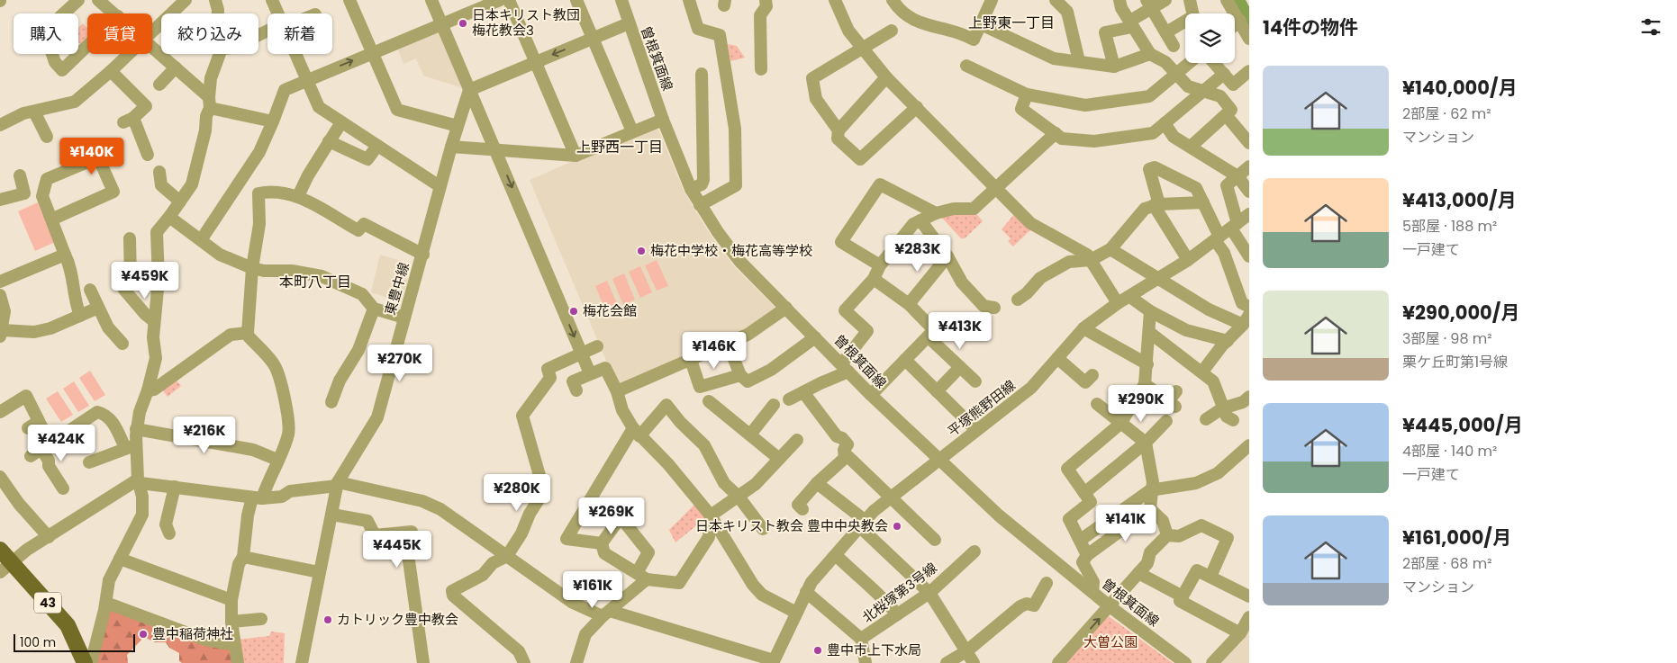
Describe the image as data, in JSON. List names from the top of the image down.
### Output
{
  "streets": {
    "main road": ["43"],
    "street": [
      "曽根箕面線",
      "東豊中線",
      "平塚熊野田線",
      "北桜塚第3号線"
    ]
  },
  "crossings": [
    ["曽根箕面線", "平塚熊野田線"]
  ],
  "districts": ["上野東一丁目", "上野西一丁目", "本町八丁目"],
  "parks": ["大曽公園"],
  "places": [
    "日本キリスト教団 梅花教会3",
    "梅花中学校・梅花高等学校",
    "梅花会館",
    "日本キリスト教会 豊中中央教会",
    "カトリック豊中教会",
    "豊中稲荷神社",
    "豊中市上下水局"
  ],
  "scale_bar": "100 m",
  "page": {
    "heading": "14件の物件",
    "chip": [
      "購入",
      "賃貸",
      "絞り込み",
      "新着"
    ],
    "list": [
      {
        "name": "¥140,000/月",
        "note": "2部屋 · 62 m² · マンション"
      },
      {
        "name": "¥413,000/月",
        "note": "5部屋 · 188 m² · 一戸建て"
      },
      {
        "name": "¥290,000/月",
        "note": "3部屋 · 98 m² · 栗ケ丘町第1号線"
      },
      {
        "name": "¥445,000/月",
        "note": "4部屋 · 140 m² · 一戸建て"
      },
      {
        "name": "¥161,000/月",
        "note": "2部屋 · 68 m² · マンション"
      }
    ],
    "price": [
      "¥140K",
      "¥283K",
      "¥459K",
      "¥413K",
      "¥146K",
      "¥270K",
      "¥290K",
      "¥216K",
      "¥424K",
      "¥280K",
      "¥269K",
      "¥141K",
      "¥445K",
      "¥161K"
    ],
    "scale": "100 m"
  }
}
